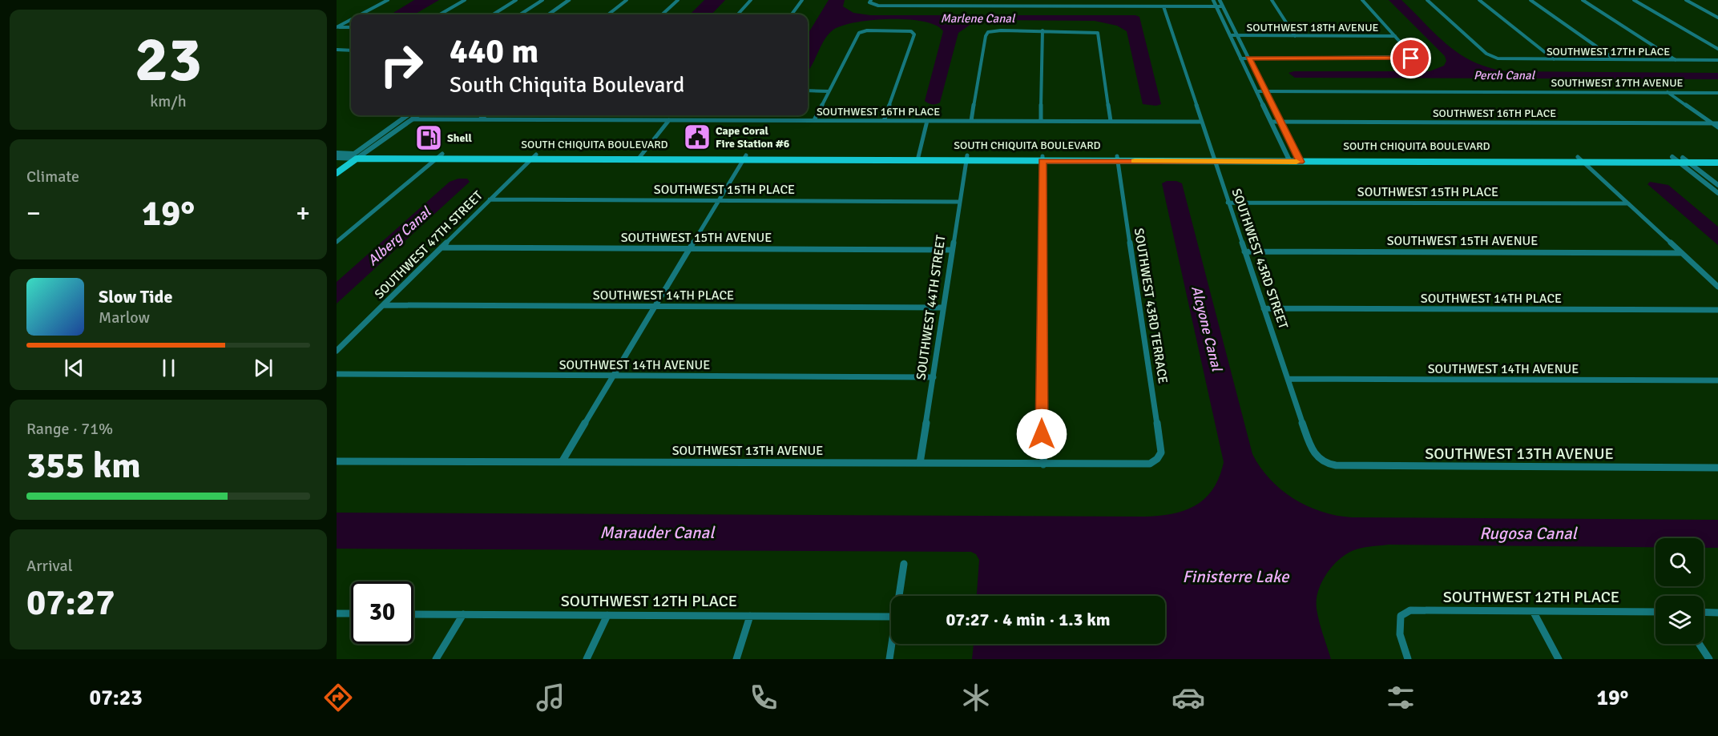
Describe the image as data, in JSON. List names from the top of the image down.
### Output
{
  "streets": {
    "main road": ["SOUTH CHIQUITA BOULEVARD"],
    "street": [
      "SOUTHWEST 18TH AVENUE",
      "SOUTHWEST 17TH PLACE",
      "SOUTHWEST 17TH AVENUE",
      "SOUTHWEST 16TH PLACE",
      "SOUTHWEST 15TH PLACE",
      "SOUTHWEST 15TH AVENUE",
      "SOUTHWEST 47TH STREET",
      "SOUTHWEST 43RD STREET",
      "SOUTHWEST 14TH PLACE",
      "SOUTHWEST 43RD TERRACE",
      "SOUTHWEST 44TH STREET",
      "SOUTHWEST 14TH AVENUE",
      "SOUTHWEST 13TH AVENUE",
      "SOUTHWEST 12TH PLACE"
    ]
  },
  "crossings": [
    ["SOUTHWEST 16TH PLACE", "SOUTHWEST 43RD STREET"],
    ["SOUTH CHIQUITA BOULEVARD", "SOUTHWEST 47TH STREET"],
    ["SOUTH CHIQUITA BOULEVARD", "SOUTHWEST 43RD STREET"],
    ["SOUTH CHIQUITA BOULEVARD", "SOUTHWEST 43RD TERRACE"],
    ["SOUTH CHIQUITA BOULEVARD", "SOUTHWEST 44TH STREET"],
    ["SOUTHWEST 15TH PLACE", "SOUTHWEST 47TH STREET"],
    ["SOUTHWEST 15TH PLACE", "SOUTHWEST 43RD STREET"],
    ["SOUTHWEST 15TH PLACE", "SOUTHWEST 44TH STREET"],
    ["SOUTHWEST 15TH AVENUE", "SOUTHWEST 47TH STREET"],
    ["SOUTHWEST 15TH AVENUE", "SOUTHWEST 43RD STREET"],
    ["SOUTHWEST 15TH AVENUE", "SOUTHWEST 44TH STREET"],
    ["SOUTHWEST 47TH STREET", "SOUTHWEST 14TH PLACE"],
    ["SOUTHWEST 43RD STREET", "SOUTHWEST 14TH PLACE"],
    ["SOUTHWEST 43RD STREET", "SOUTHWEST 14TH AVENUE"],
    ["SOUTHWEST 43RD STREET", "SOUTHWEST 13TH AVENUE"],
    ["SOUTHWEST 14TH PLACE", "SOUTHWEST 44TH STREET"],
    ["SOUTHWEST 43RD TERRACE", "SOUTHWEST 13TH AVENUE"],
    ["SOUTHWEST 44TH STREET", "SOUTHWEST 14TH AVENUE"],
    ["SOUTHWEST 44TH STREET", "SOUTHWEST 13TH AVENUE"]
  ],
  "water": [
    "Marlene Canal",
    "Perch Canal",
    "Alberg Canal",
    "Alcyone Canal",
    "Marauder Canal",
    "Rugosa Canal",
    "Finisterre Lake"
  ],
  "places": {
    "public building": ["Cape Coral Fire Station #6"],
    "fuel station": ["Shell"]
  },
  "page": {
    "tile": [
      ["23", "km/h"],
      "Climate",
      ["Range · 71%", "355 km"],
      ["Arrival", "07:27"]
    ],
    "turn": ["440 m", "South Chiquita Boulevard"],
    "heat": ["−", "19°", "+"],
    "song": ["Slow Tide", "Marlow"],
    "limit": "30",
    "trip": "07:27 · 4 min · 1.3 km",
    "tabs": ["07:23", "19°"]
  }
}
